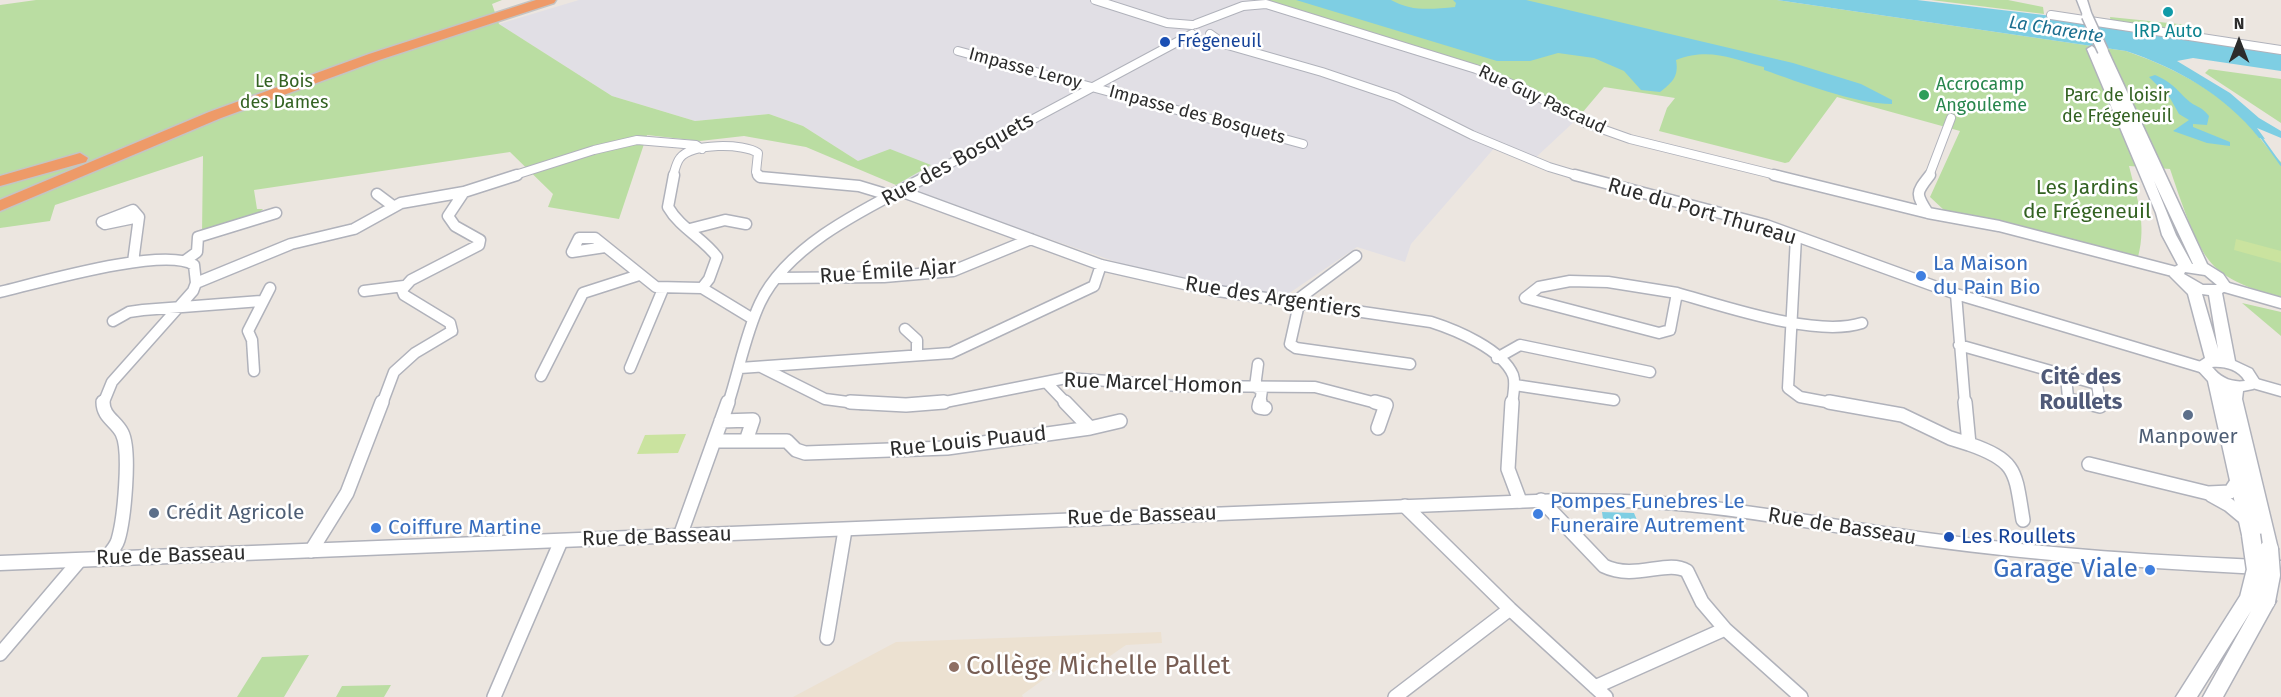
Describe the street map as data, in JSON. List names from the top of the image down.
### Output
{
  "streets": {
    "main road": ["Rue de Basseau"],
    "street": [
      "Impasse Leroy",
      "Rue Guy Pascaud",
      "Impasse des Bosquets",
      "Rue des Bosquets",
      "Rue du Port Thureau",
      "Rue Émile Ajar",
      "Rue des Argentiers",
      "Rue Marcel Homon",
      "Rue Louis Puaud"
    ]
  },
  "crossings": [
    ["Impasse Leroy", "Impasse des Bosquets"],
    ["Impasse Leroy", "Rue des Bosquets"],
    ["Rue Guy Pascaud", "Rue des Bosquets"],
    ["Rue Guy Pascaud", "Rue du Port Thureau"],
    ["Impasse des Bosquets", "Rue des Bosquets"],
    ["Rue des Bosquets", "Rue du Port Thureau"],
    ["Rue des Bosquets", "Rue Émile Ajar"],
    ["Rue des Bosquets", "Rue des Argentiers"],
    ["Rue des Bosquets", "Rue Louis Puaud"],
    ["Rue des Bosquets", "Rue de Basseau"],
    ["Rue Émile Ajar", "Rue des Argentiers"],
    ["Rue Marcel Homon", "Rue Louis Puaud"]
  ],
  "districts": ["Cité des Roullets"],
  "water": ["La Charente"],
  "parks": ["Le Bois des Dames", "Parc de loisir de Frégeneuil", "Les Jardins de Frégeneuil"],
  "places": [
    "IRP Auto",
    "Frégeneuil",
    "Accrocamp Angouleme",
    "La Maison du Pain Bio",
    "Manpower",
    "Crédit Agricole",
    "Pompes Funebres Le Funeraire Autrement",
    "Coiffure Martine",
    "Les Roullets",
    "Garage Viale",
    "Collège Michelle Pallet"
  ],
  "north": "top"
}
